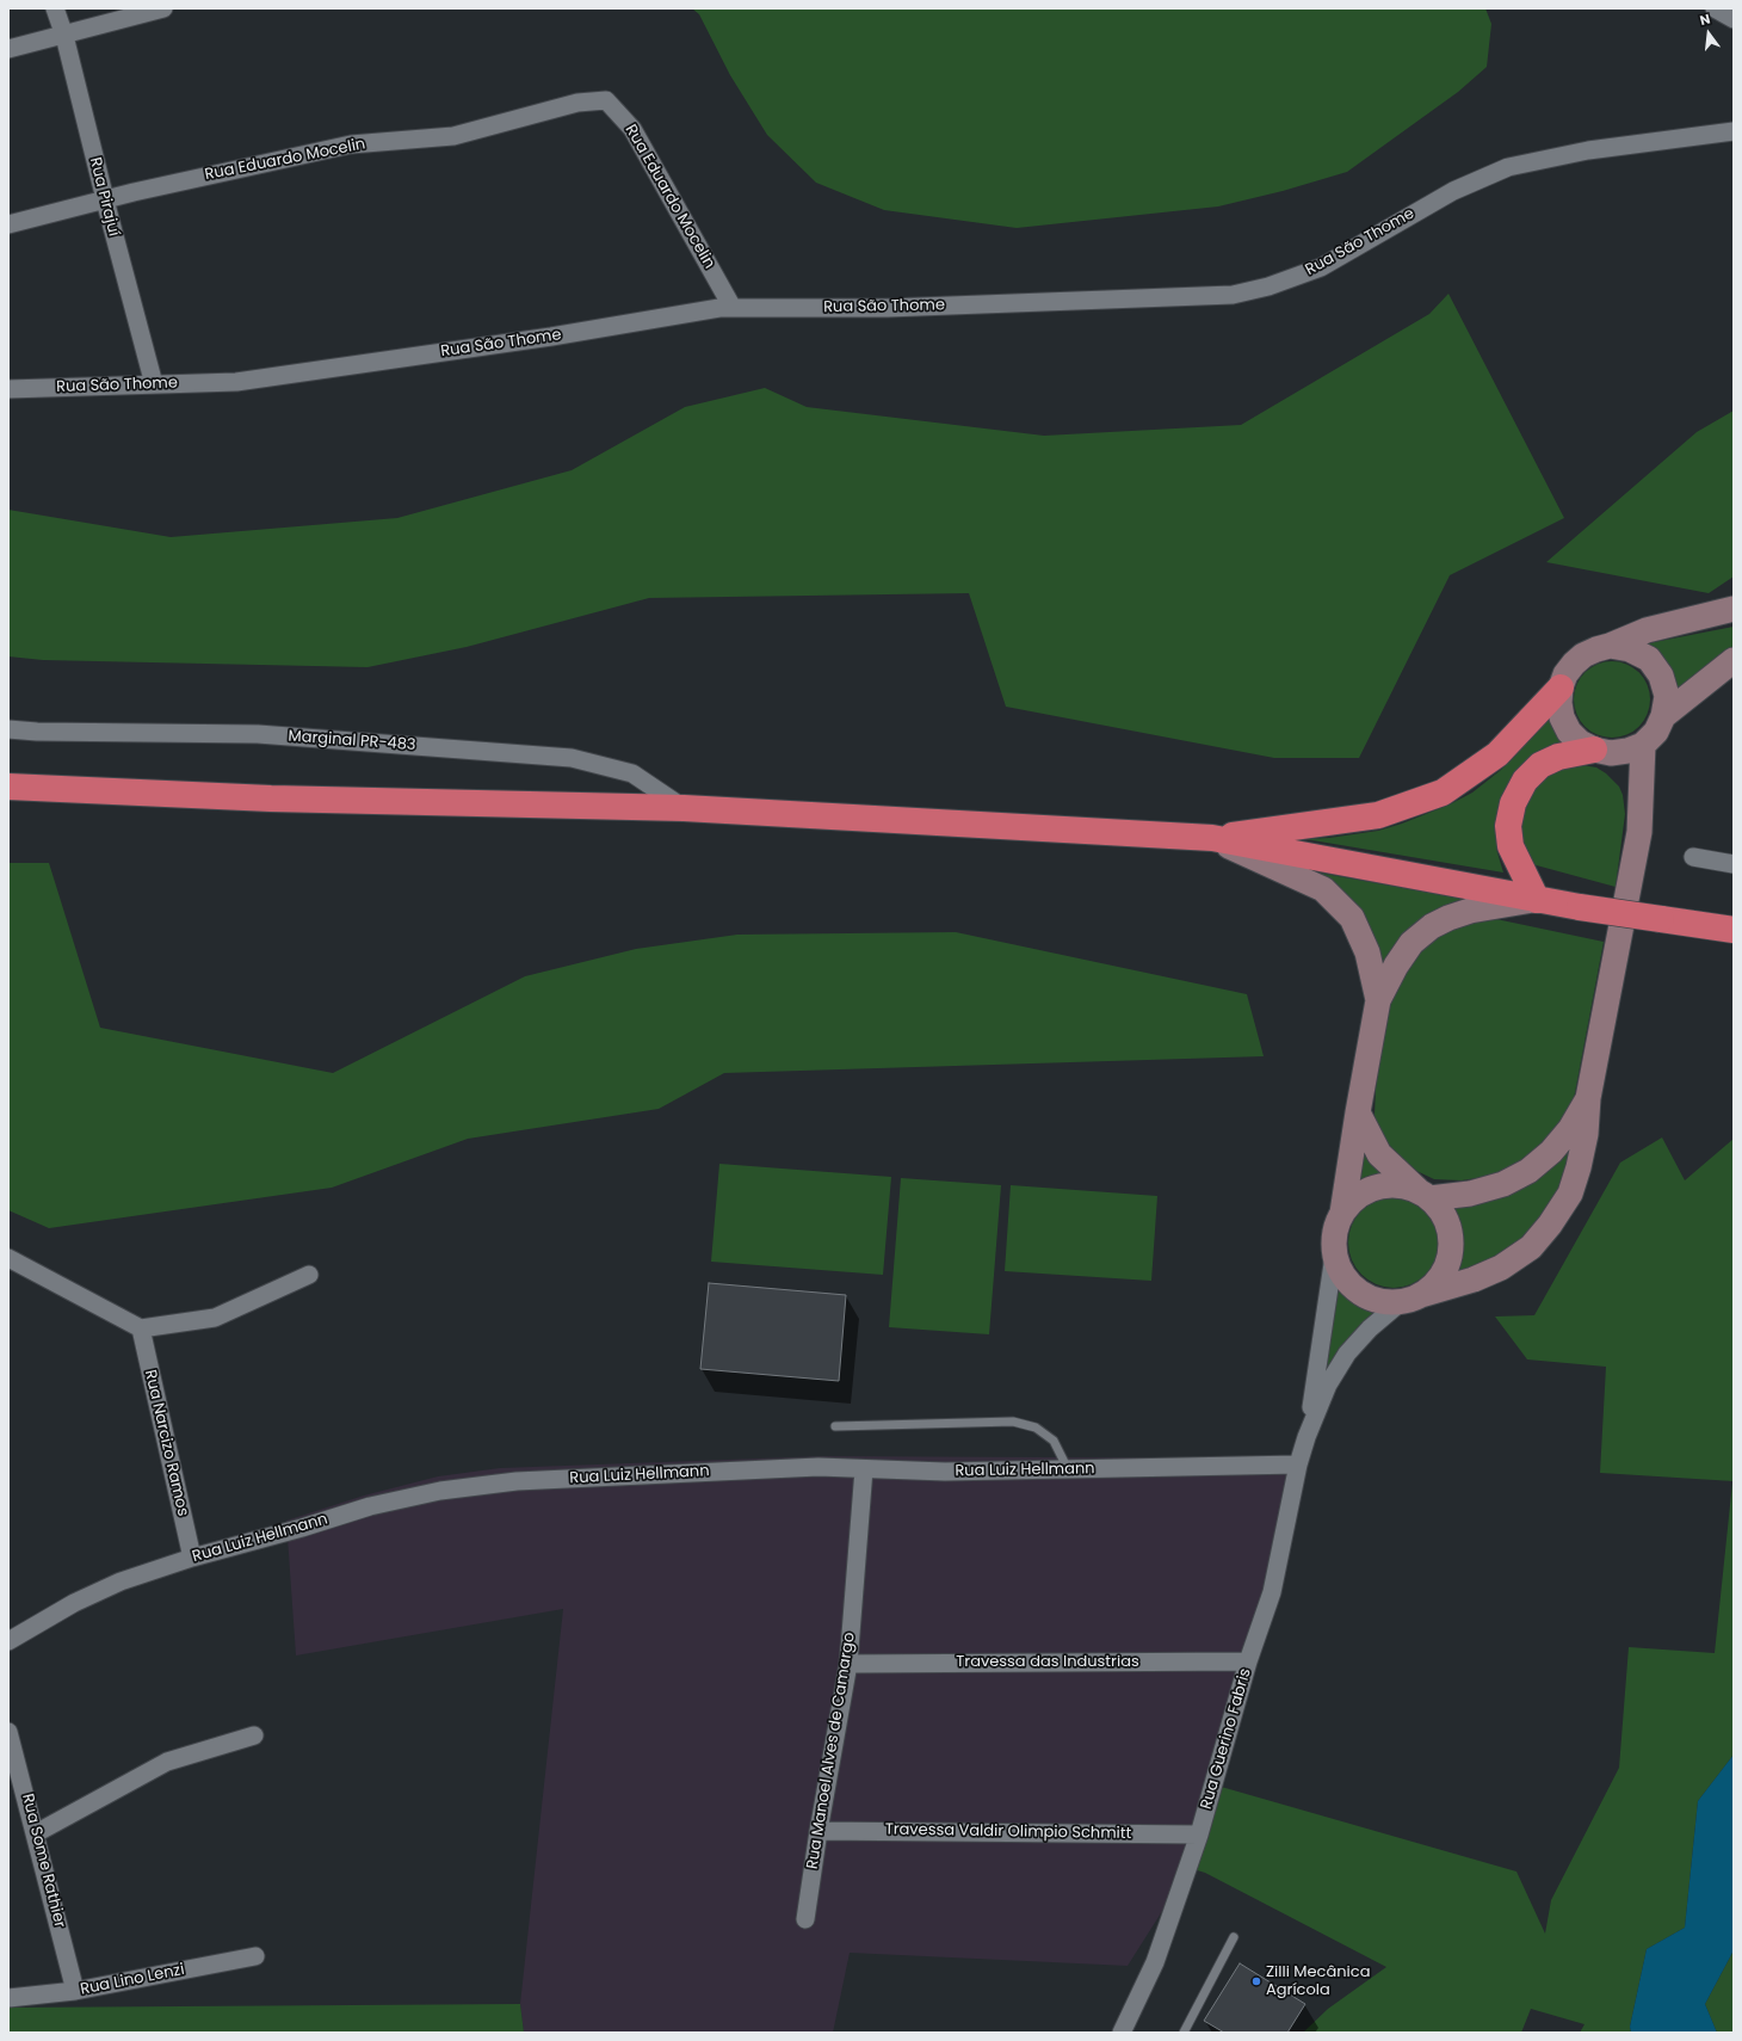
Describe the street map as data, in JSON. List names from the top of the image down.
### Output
{
  "streets": {
    "street": [
      "Rua Eduardo Mocelin",
      "Rua Pirajuí",
      "Rua São Thome",
      "Marginal PR-483",
      "Rua Narcizo Ramos",
      "Rua Luiz Hellmann",
      "Travessa das Industrias",
      "Rua Guerino Fabris",
      "Rua Manoel Alves de Camargo",
      "Travessa Valdir Olimpio Schmitt",
      "Rua Some Rathier",
      "Rua Lino Lenzi"
    ]
  },
  "crossings": [
    ["Rua Eduardo Mocelin", "Rua Pirajuí"],
    ["Rua Eduardo Mocelin", "Rua São Thome"],
    ["Rua Pirajuí", "Rua São Thome"],
    ["Rua Narcizo Ramos", "Rua Luiz Hellmann"],
    ["Rua Luiz Hellmann", "Rua Guerino Fabris"],
    ["Rua Luiz Hellmann", "Rua Manoel Alves de Camargo"],
    ["Travessa das Industrias", "Rua Guerino Fabris"],
    ["Travessa das Industrias", "Rua Manoel Alves de Camargo"],
    ["Rua Guerino Fabris", "Travessa Valdir Olimpio Schmitt"],
    ["Rua Manoel Alves de Camargo", "Travessa Valdir Olimpio Schmitt"],
    ["Rua Some Rathier", "Rua Lino Lenzi"]
  ],
  "places": ["Zilli Mecânica Agrícola"],
  "north": "top"
}
